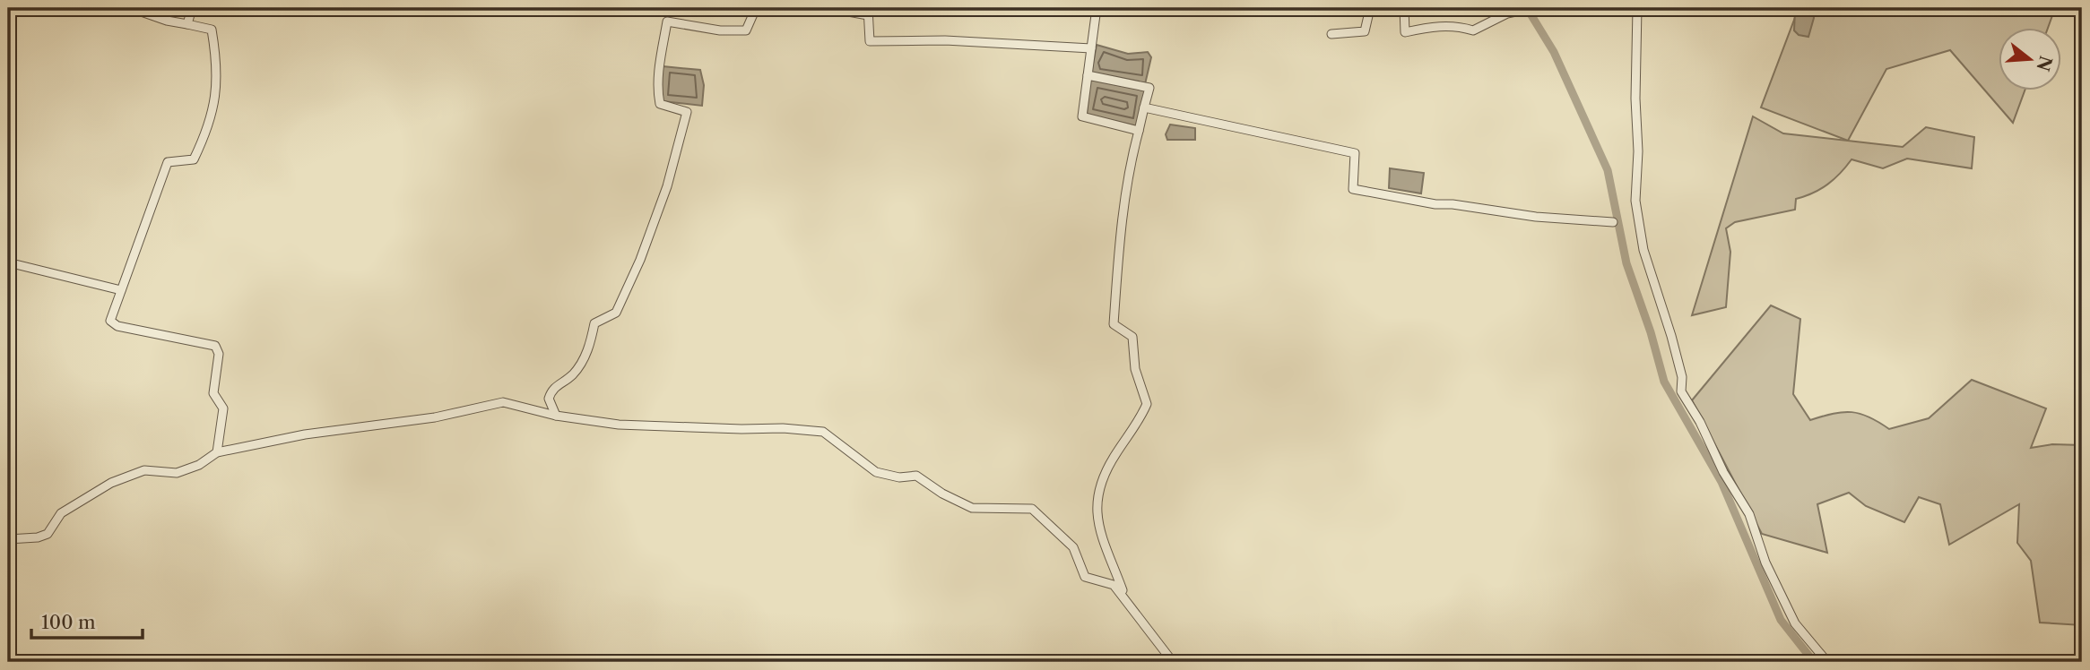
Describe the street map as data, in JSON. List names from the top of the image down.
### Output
{
  "scale_bar": "100 m",
  "north": "right"
}
